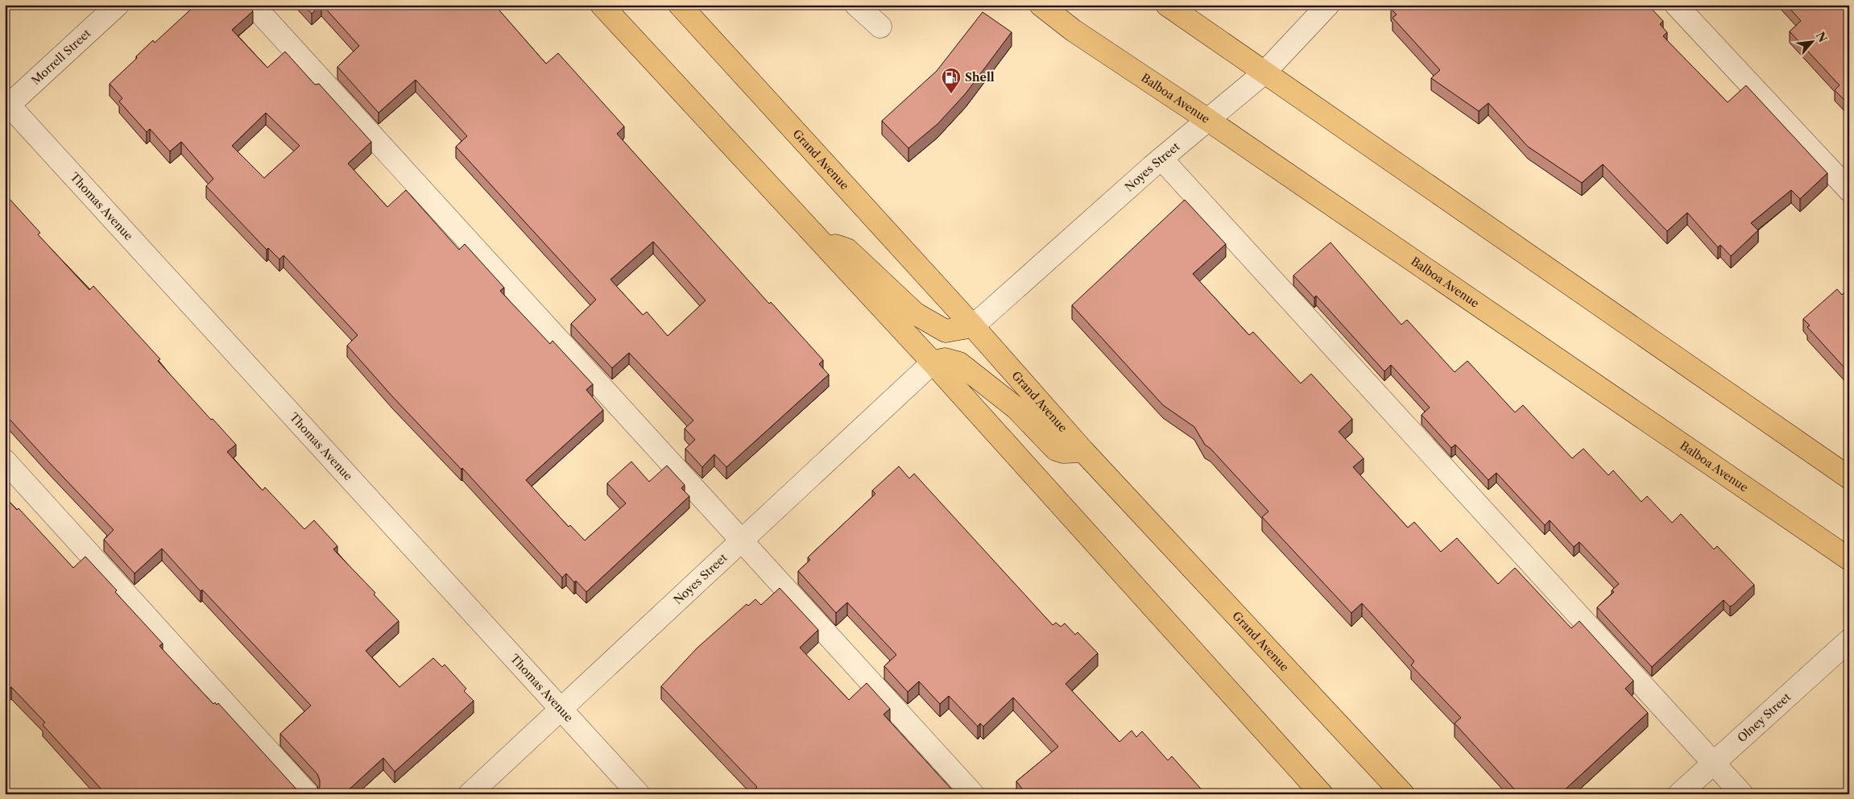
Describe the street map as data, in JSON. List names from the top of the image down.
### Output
{
  "streets": {
    "main road": ["Balboa Avenue", "Grand Avenue"],
    "street": [
      "Morrell Street",
      "Noyes Street",
      "Thomas Avenue",
      "Olney Street"
    ]
  },
  "crossings": [
    ["Morrell Street", "Thomas Avenue"],
    ["Balboa Avenue", "Noyes Street"],
    ["Grand Avenue", "Noyes Street"],
    ["Noyes Street", "Thomas Avenue"]
  ],
  "places": {
    "fuel station": ["Shell"]
  },
  "north": "top right"
}
